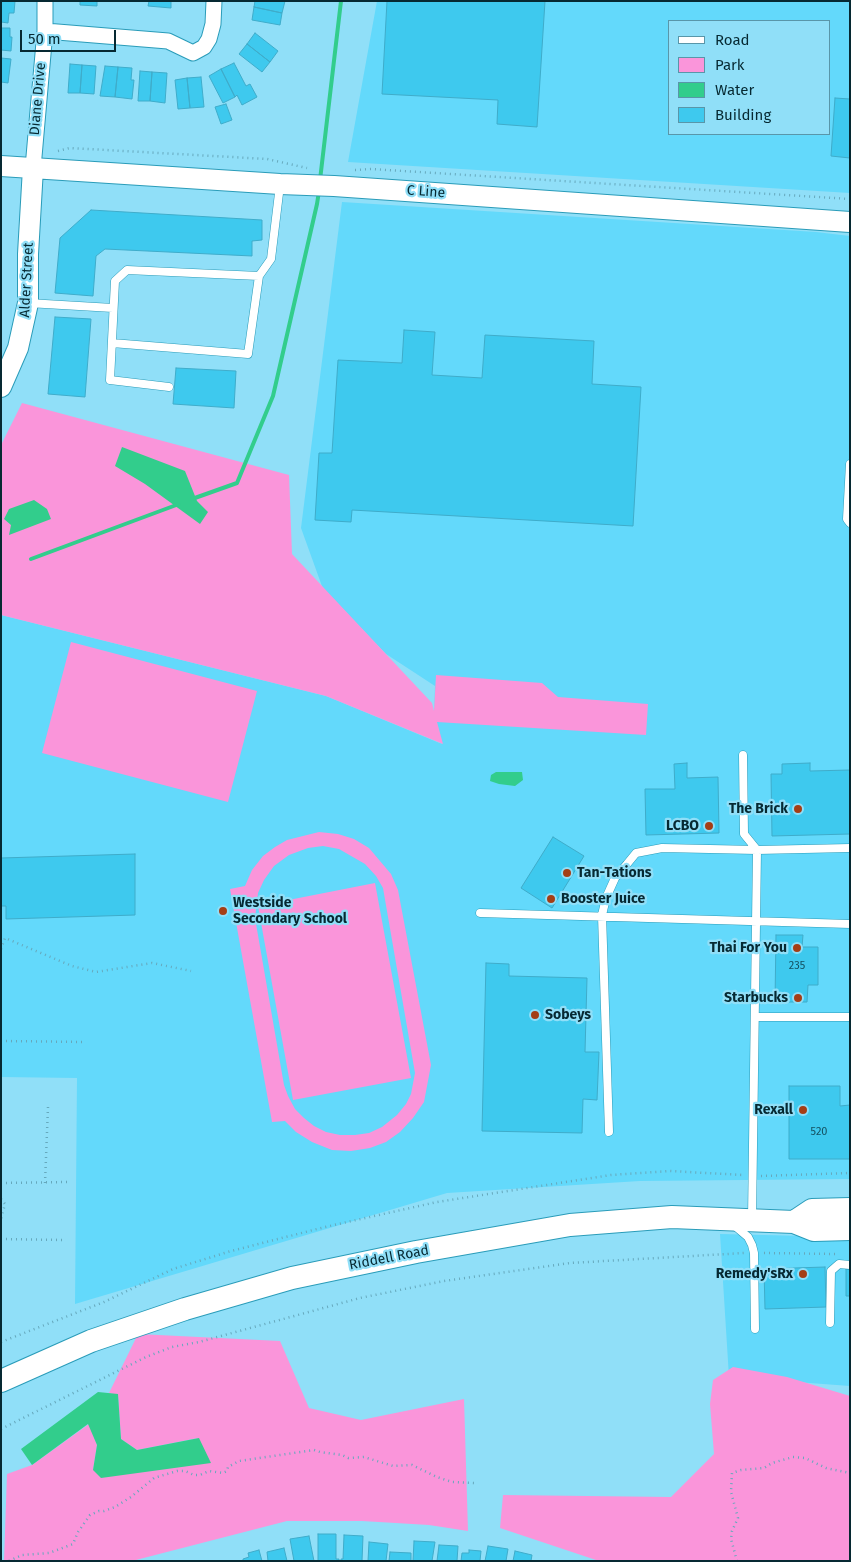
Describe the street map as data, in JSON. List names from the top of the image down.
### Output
{
  "streets": {
    "main road": ["Riddell Road"],
    "street": ["Diane Drive", "C Line", "Alder Street"]
  },
  "crossings": [
    ["Diane Drive", "C Line"],
    ["Diane Drive", "Alder Street"],
    ["C Line", "Alder Street"]
  ],
  "places": [
    "The Brick",
    "LCBO",
    "Tan-Tations",
    "Booster Juice",
    "Westside Secondary School",
    "Thai For You",
    "Starbucks",
    "Sobeys",
    "Rexall",
    "Remedy'sRx"
  ],
  "house_numbers": ["235", "520"],
  "legend": [
    "Road",
    "Park",
    "Water",
    "Building"
  ],
  "scale_bar": "50 m"
}
